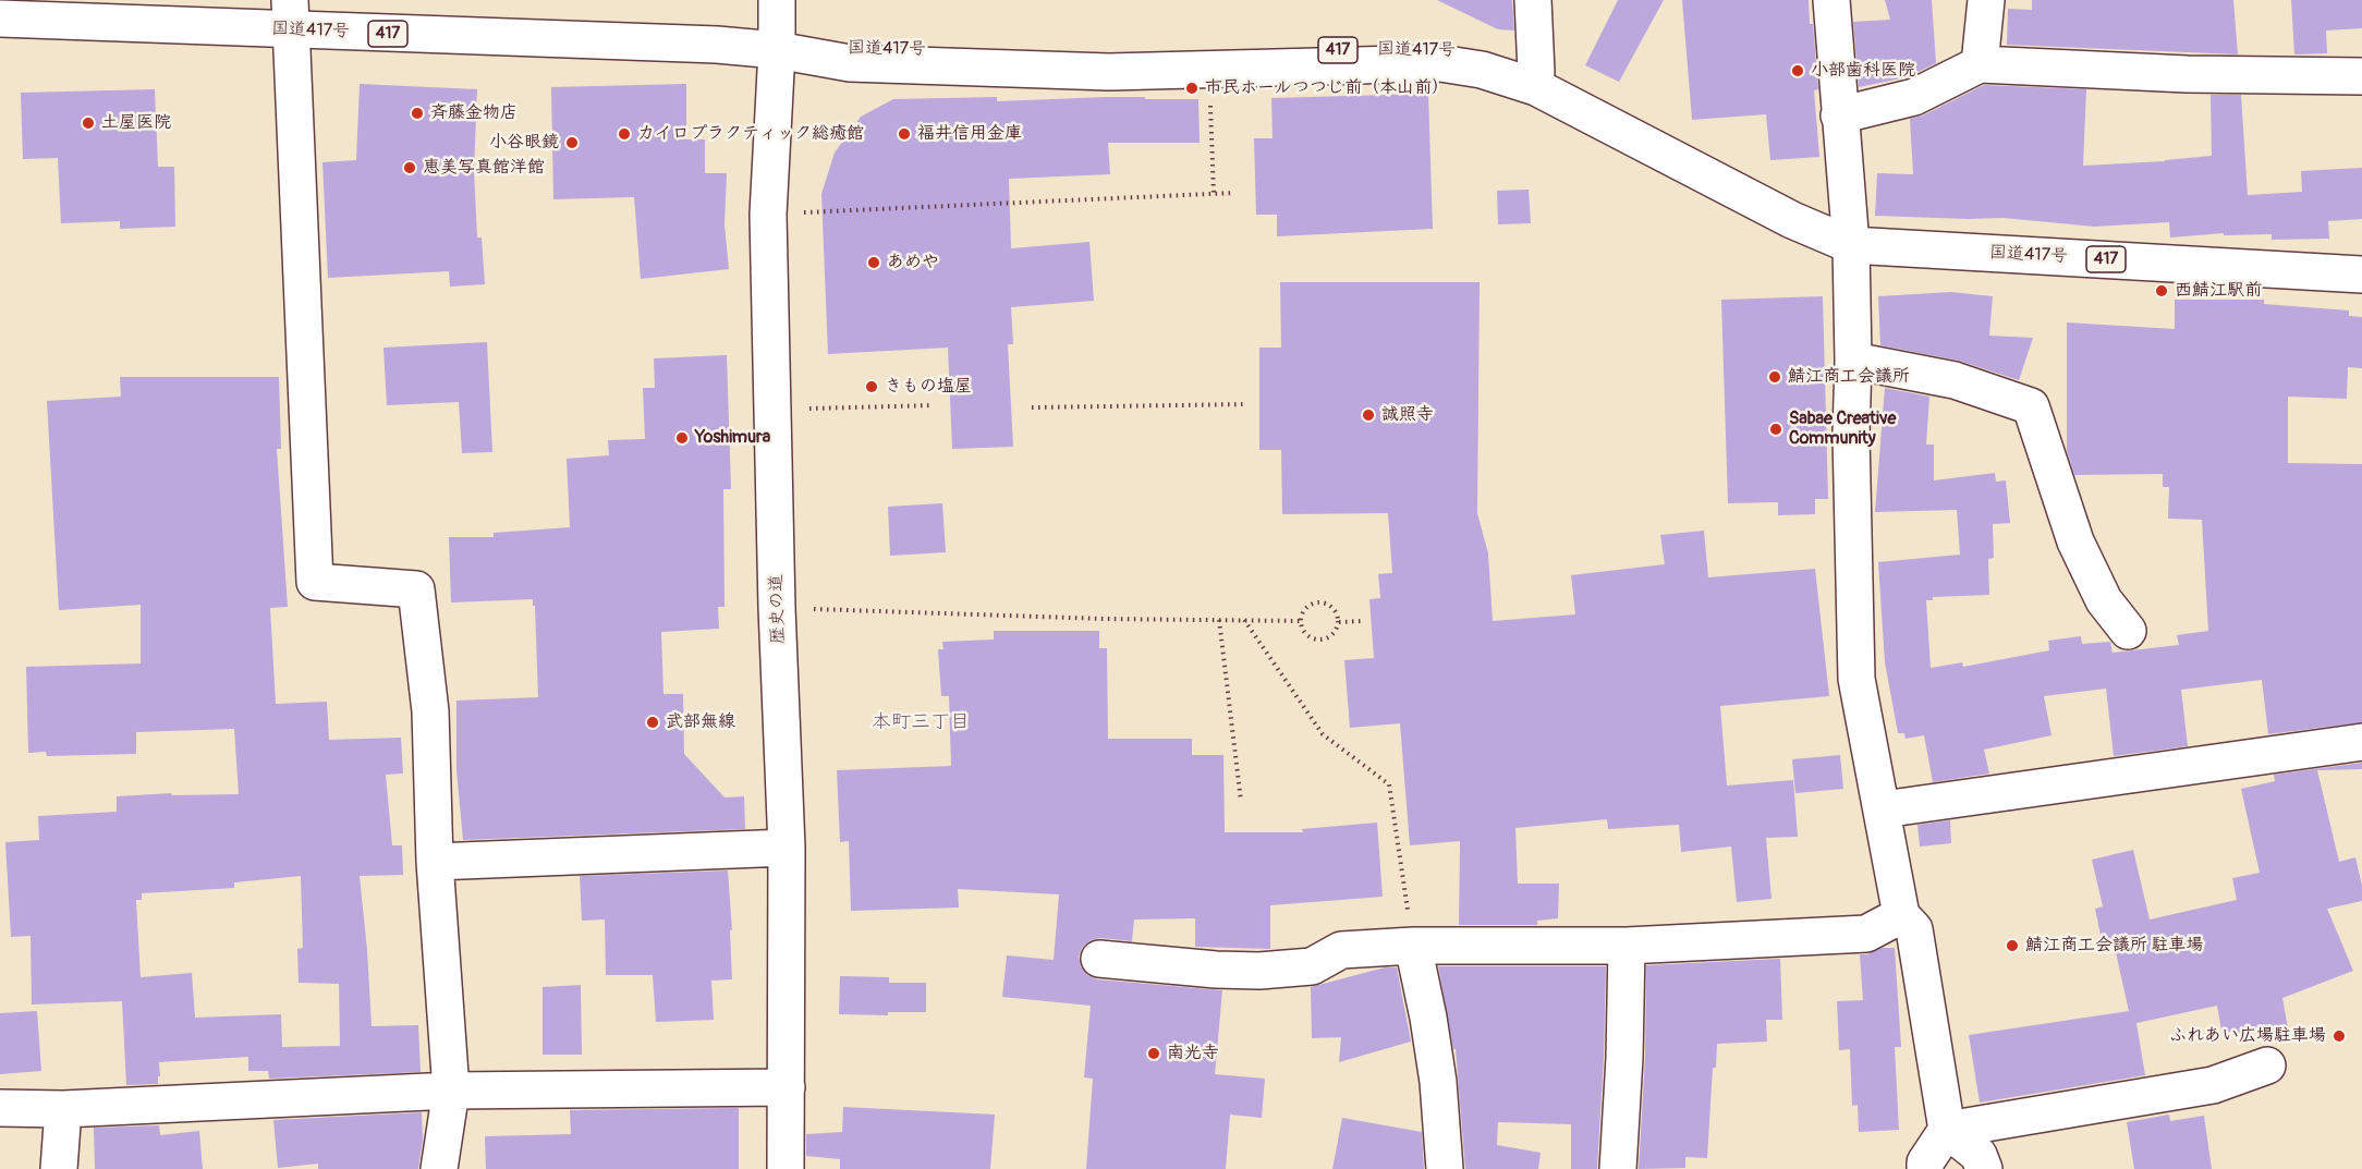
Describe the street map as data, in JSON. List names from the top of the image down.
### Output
{
  "streets": {
    "main road": ["国道417号", "417", "歴史の道"]
  },
  "crossings": [
    ["国道417号", "歴史の道"]
  ],
  "districts": ["本町三丁目"],
  "places": [
    "小部歯科医院",
    "市民ホールつつじ前（本山前）",
    "斉藤金物店",
    "土屋医院",
    "カイロプラクティック総癒館",
    "福井信用金庫",
    "小谷眼鏡",
    "恵美写真館洋館",
    "あめや",
    "西鯖江駅前",
    "鯖江商工会議所",
    "きもの塩屋",
    "誠照寺",
    "Sabae Creative Community",
    "Yoshimura",
    "武部無線",
    "鯖江商工会議所 駐車場",
    "ふれあい広場駐車場",
    "南光寺"
  ]
}
